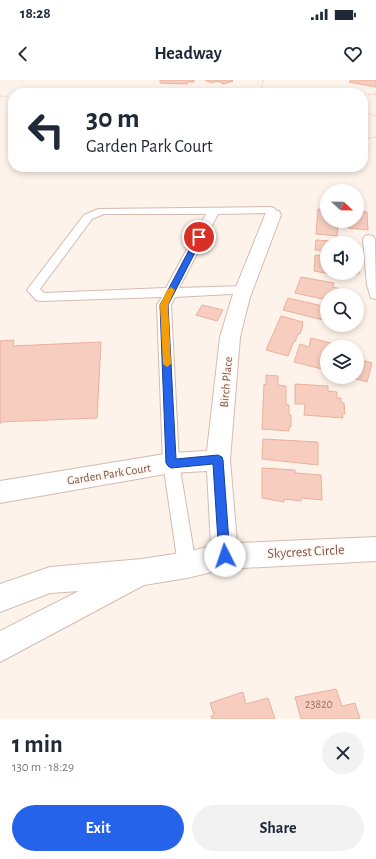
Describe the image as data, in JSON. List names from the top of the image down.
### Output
{
  "streets": {
    "street": ["Birch Place", "Garden Park Court", "Skycrest Circle"]
  },
  "crossings": [
    ["Birch Place", "Garden Park Court"],
    ["Birch Place", "Skycrest Circle"]
  ],
  "house_numbers": ["23820"],
  "north": "right",
  "page": {
    "status": "18:28",
    "header": "Headway",
    "turn": ["30 m", "Garden Park Court"],
    "heading": ["1 min", "130 m · 18:29"],
    "buttons": ["Exit", "Share"]
  }
}
